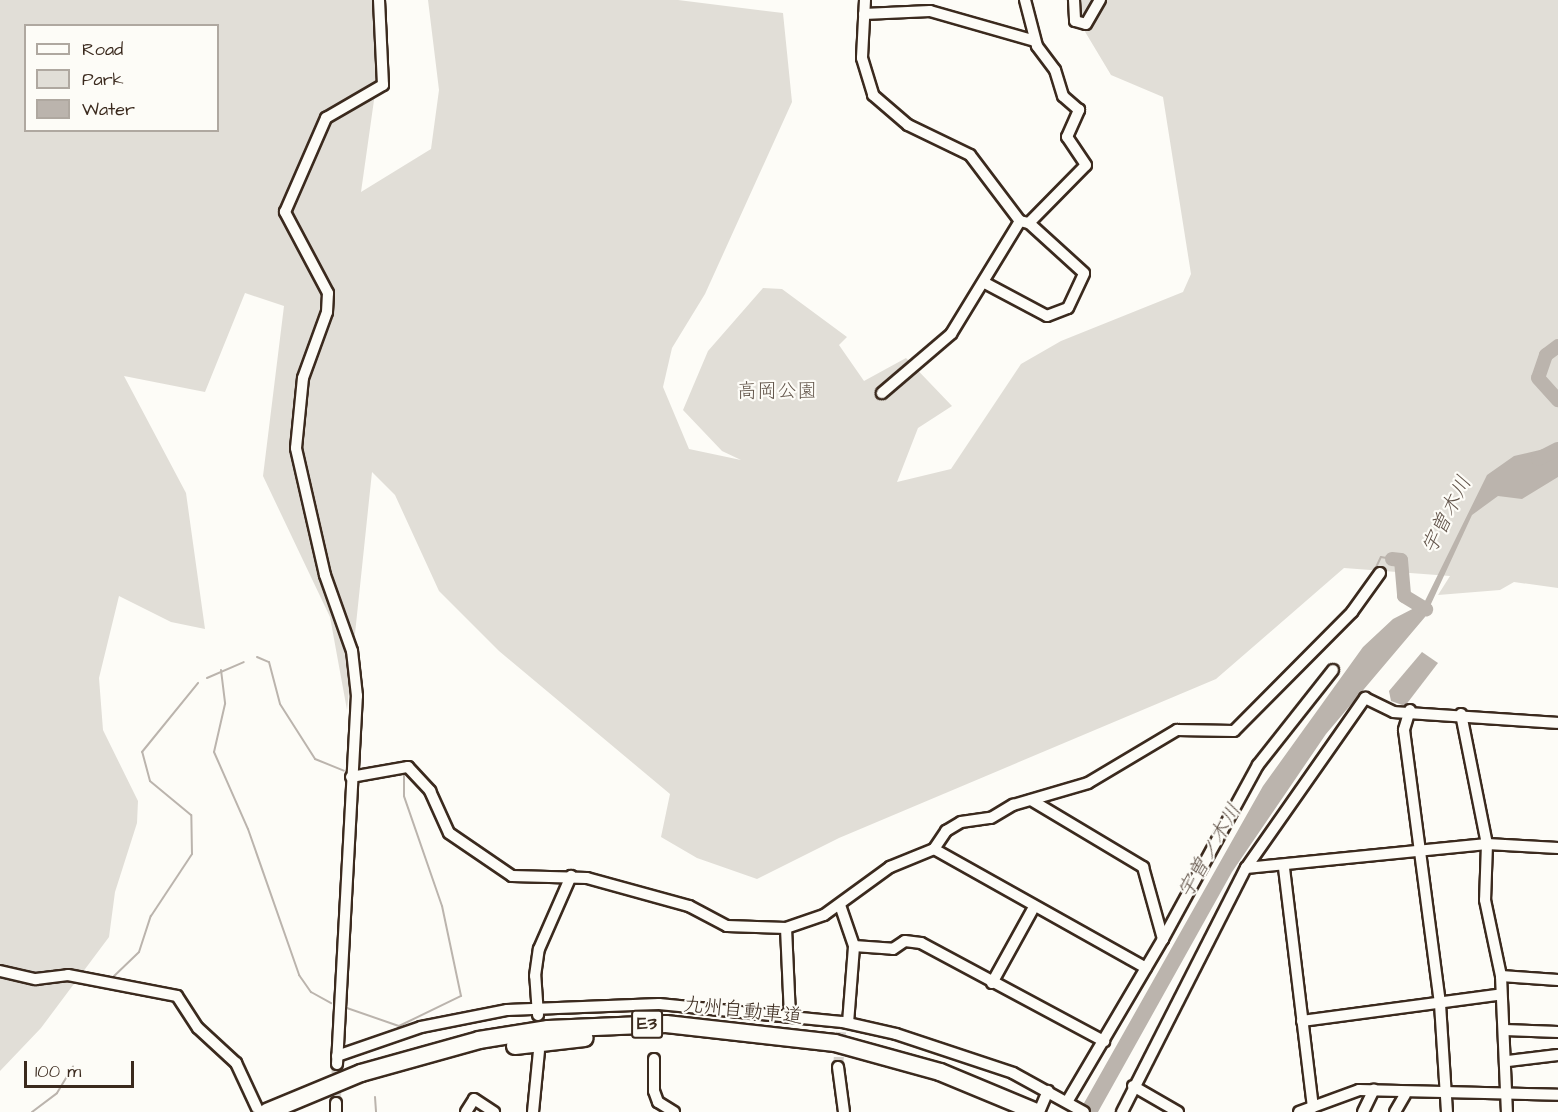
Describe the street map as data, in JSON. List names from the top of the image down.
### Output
{
  "streets": {
    "highway": ["九州自動車道", "E3"]
  },
  "water": ["宇曽木川", "宇曽ノ木川"],
  "parks": ["高岡公園"],
  "legend": ["Road", "Park", "Water"],
  "scale_bar": "100 m"
}
